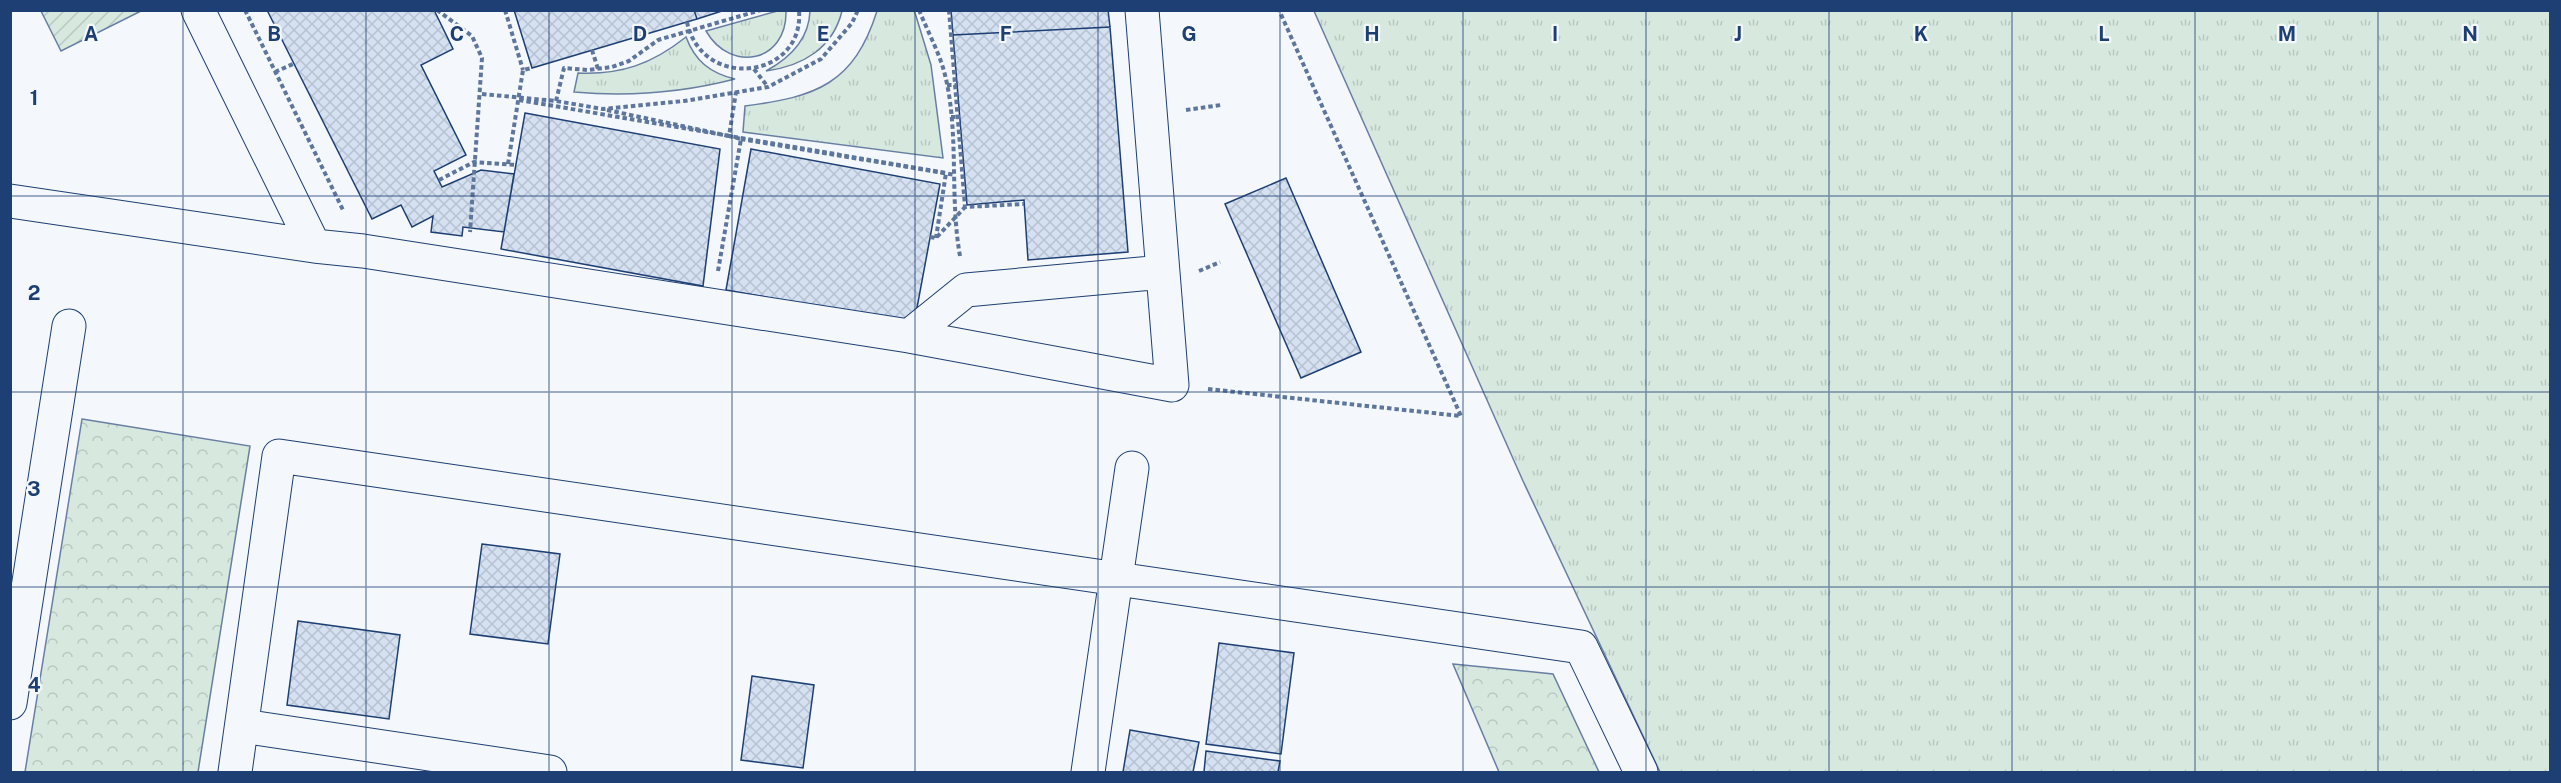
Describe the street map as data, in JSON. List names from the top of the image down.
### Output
{
  "grid": {
    "columns": [
      "A",
      "B",
      "C",
      "D",
      "E",
      "F",
      "G",
      "H",
      "I",
      "J",
      "K",
      "L",
      "M",
      "N"
    ],
    "rows": [
      "1",
      "2",
      "3",
      "4"
    ]
  }
}
